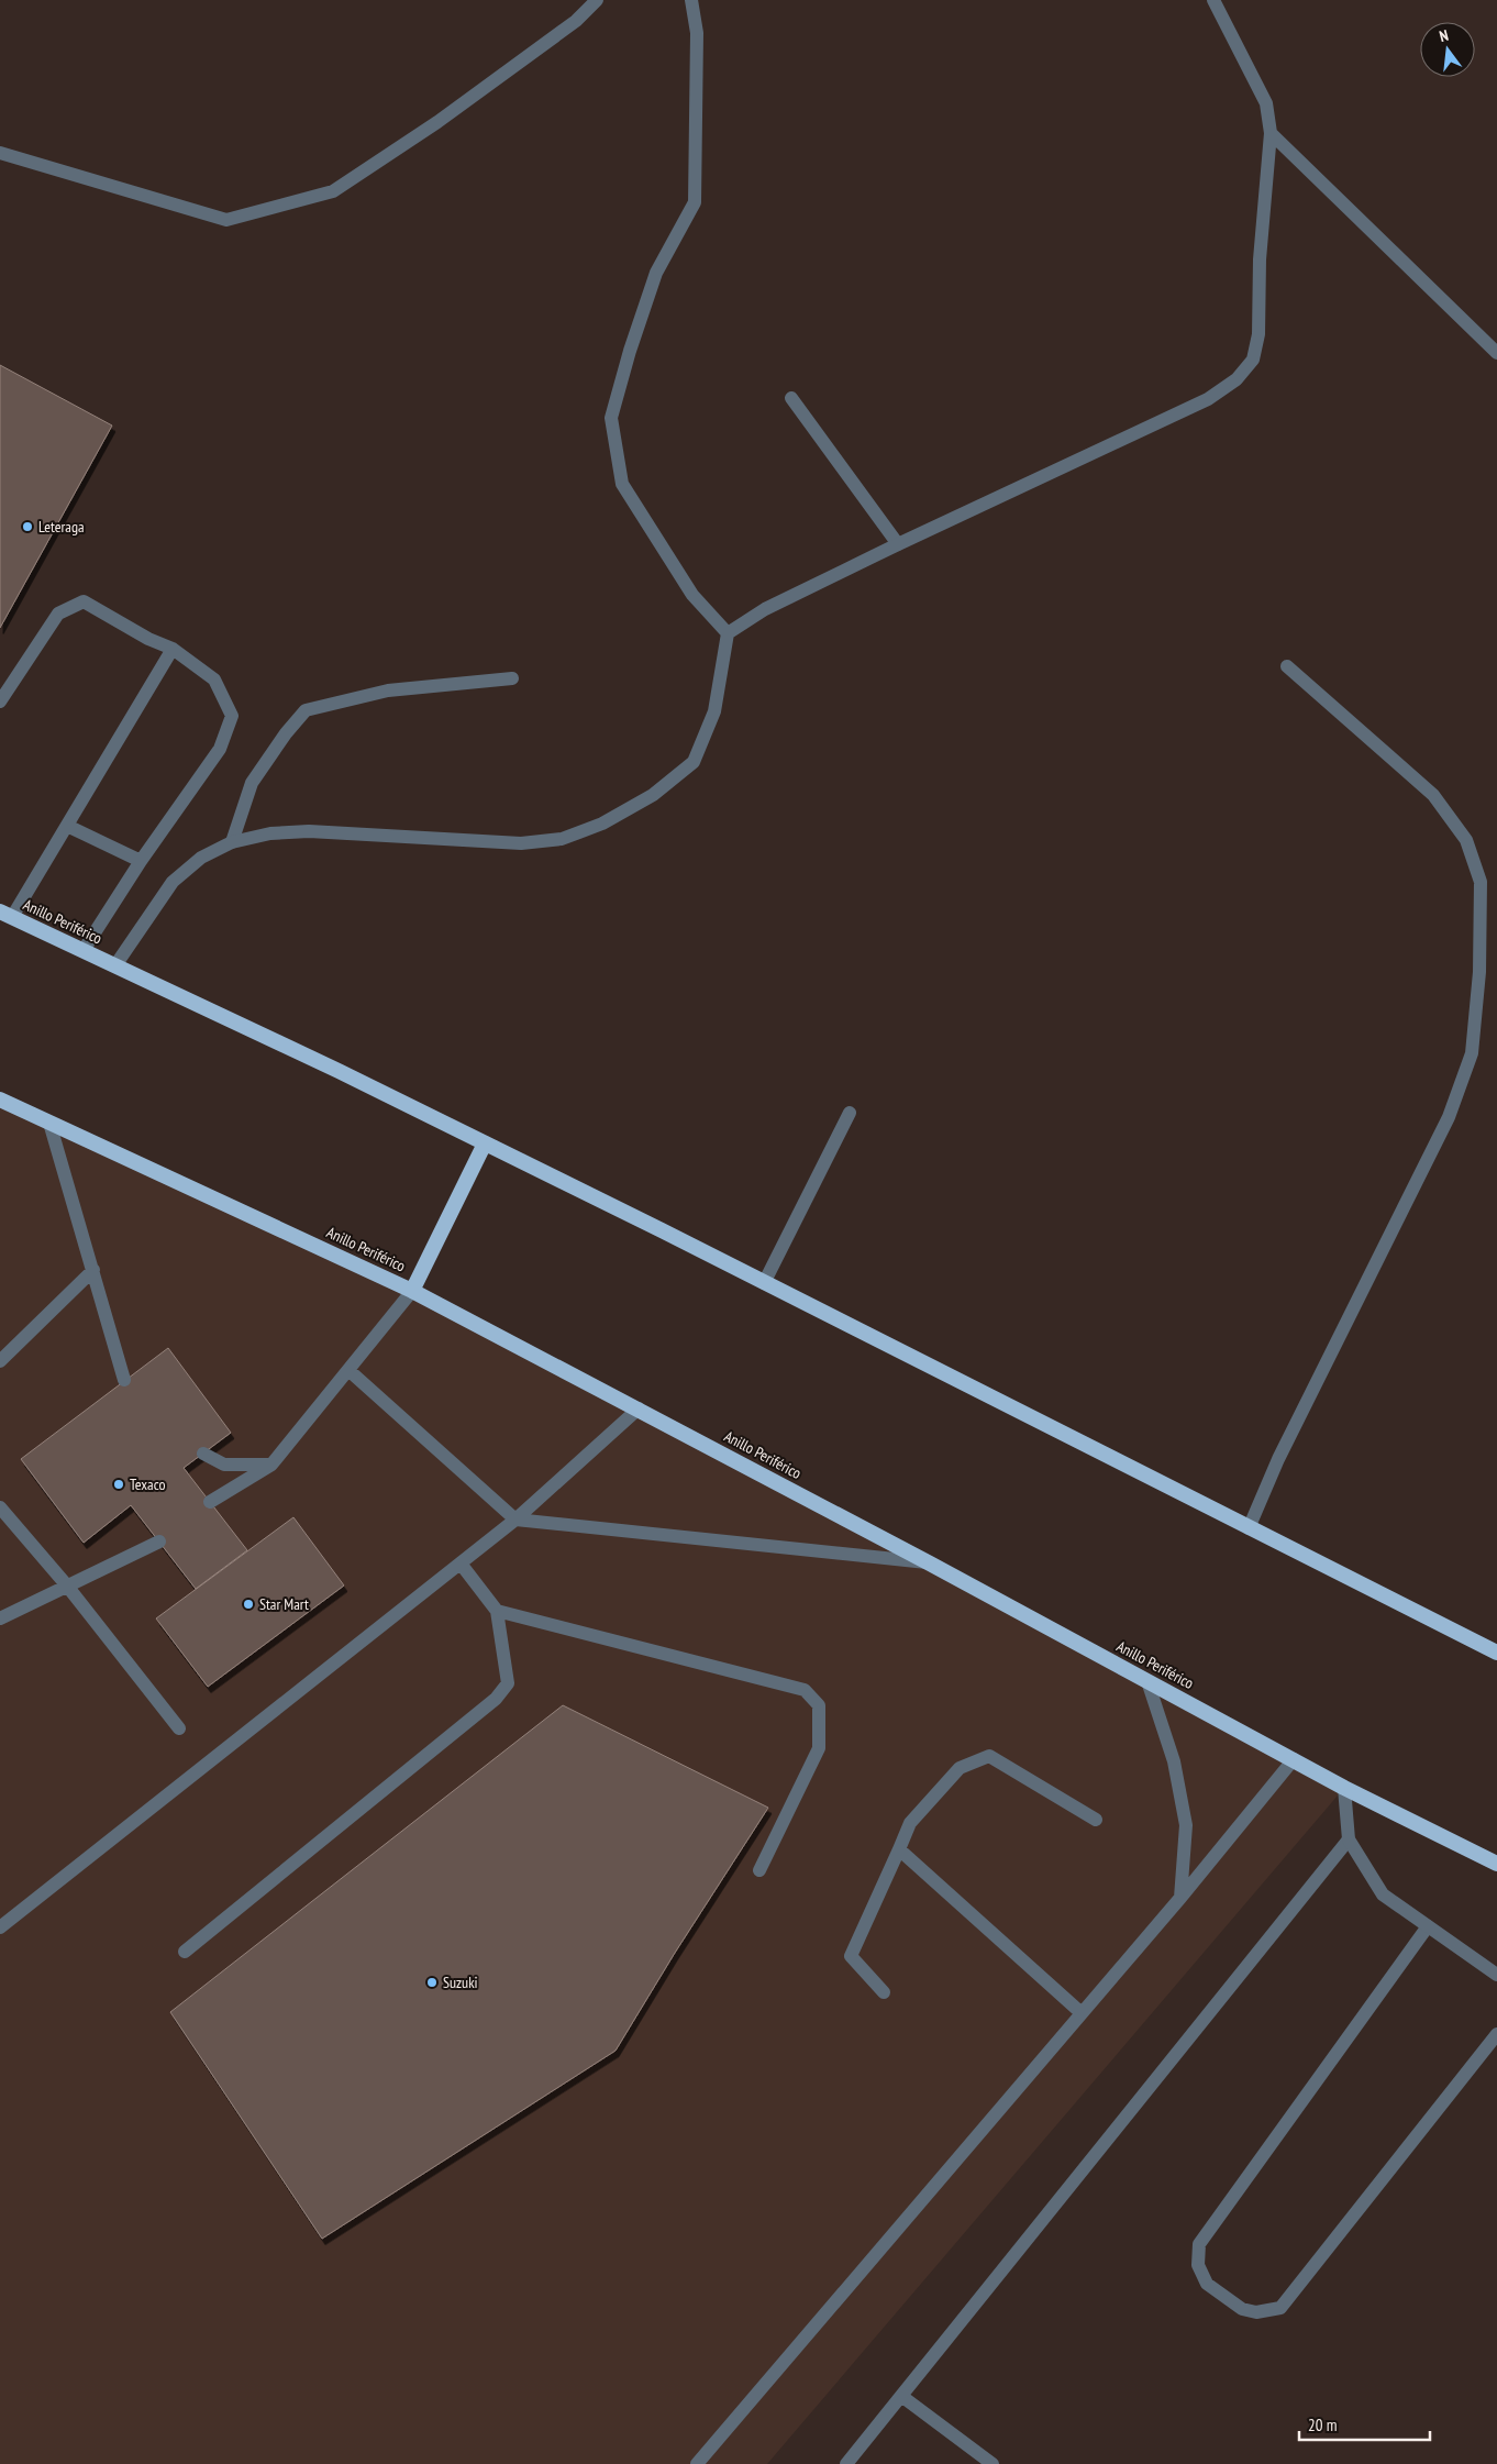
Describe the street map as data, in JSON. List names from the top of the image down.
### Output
{
  "streets": {
    "highway": ["Anillo Periférico"]
  },
  "places": [
    "Leteraga",
    "Texaco",
    "Star Mart",
    "Suzuki"
  ],
  "scale_bar": "20 m",
  "north": "top"
}
